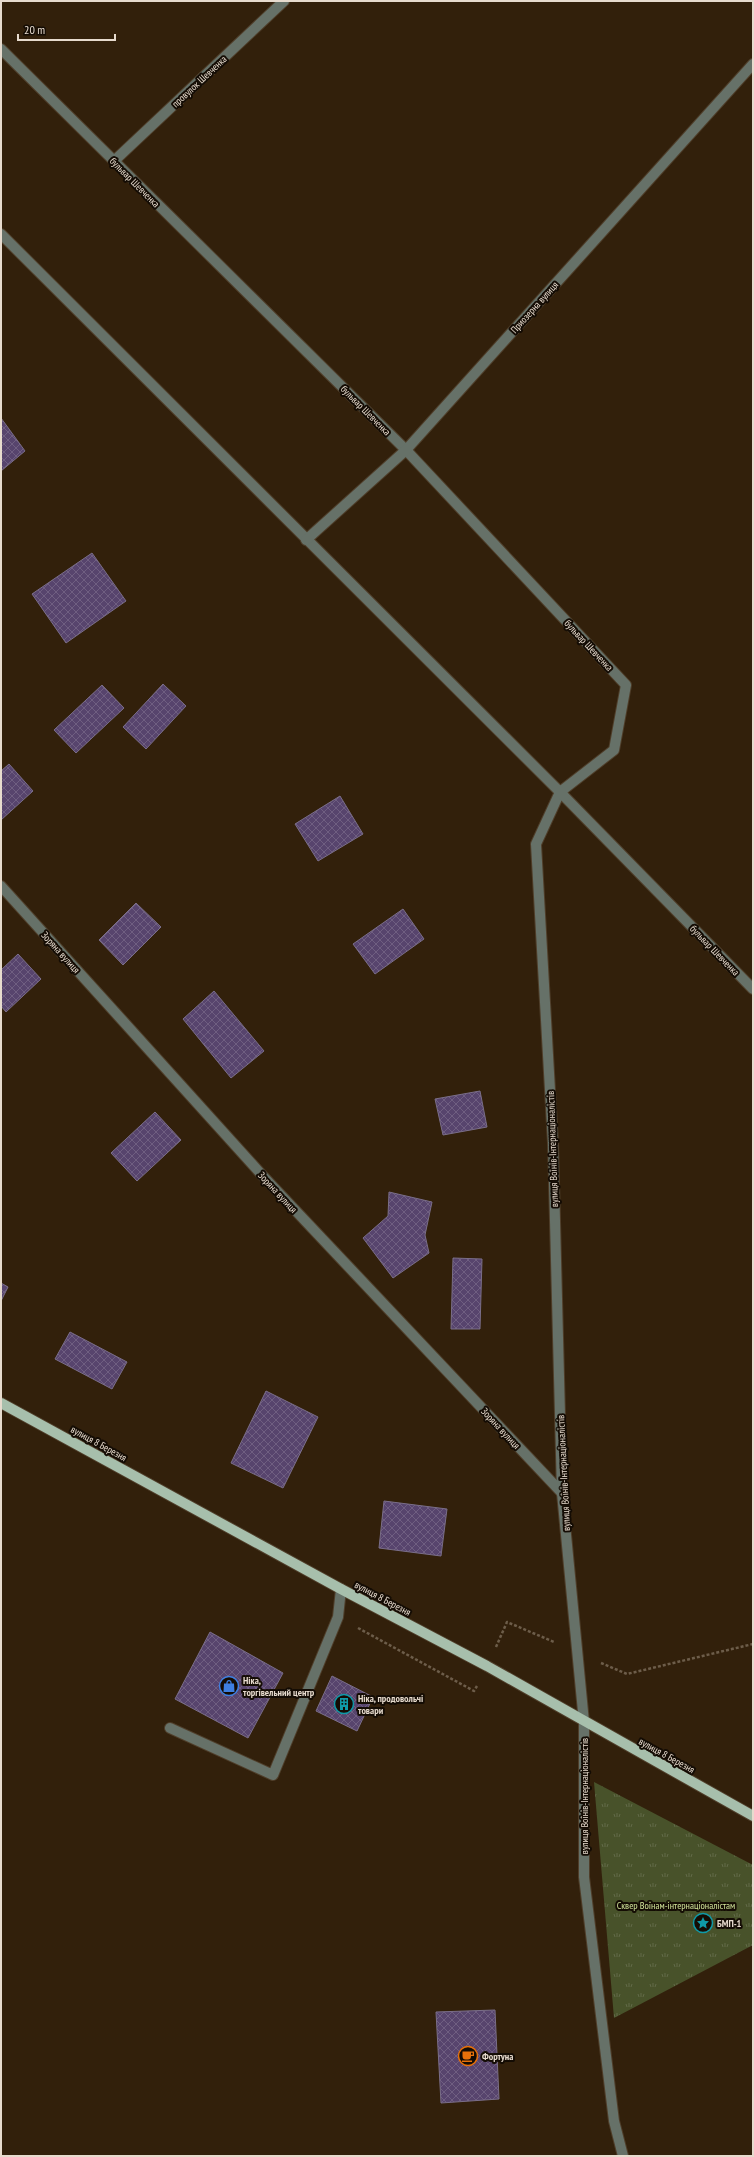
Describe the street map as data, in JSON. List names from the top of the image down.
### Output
{
  "streets": {
    "main road": ["вулиця 8 Березня"],
    "street": [
      "провулок Шевченка",
      "бульвар Шевченка",
      "Приозерна вулиця",
      "Зоряна вулиця",
      "вулиця Воїнів-Інтернаціоналістів"
    ]
  },
  "crossings": [
    ["провулок Шевченка", "бульвар Шевченка"],
    ["бульвар Шевченка", "Приозерна вулиця"],
    ["бульвар Шевченка", "вулиця Воїнів-Інтернаціоналістів"],
    ["Зоряна вулиця", "вулиця Воїнів-Інтернаціоналістів"],
    ["вулиця Воїнів-Інтернаціоналістів", "вулиця 8 Березня"]
  ],
  "parks": ["Сквер Воїнам-інтернаціоналістам"],
  "places": {
    "shop": ["Ніка, торгівельний центр"],
    "building": ["Ніка, продовольчі товари"],
    "place": ["БМП-1"],
    "cafe": ["Фортуна"]
  },
  "scale_bar": "20 m"
}
